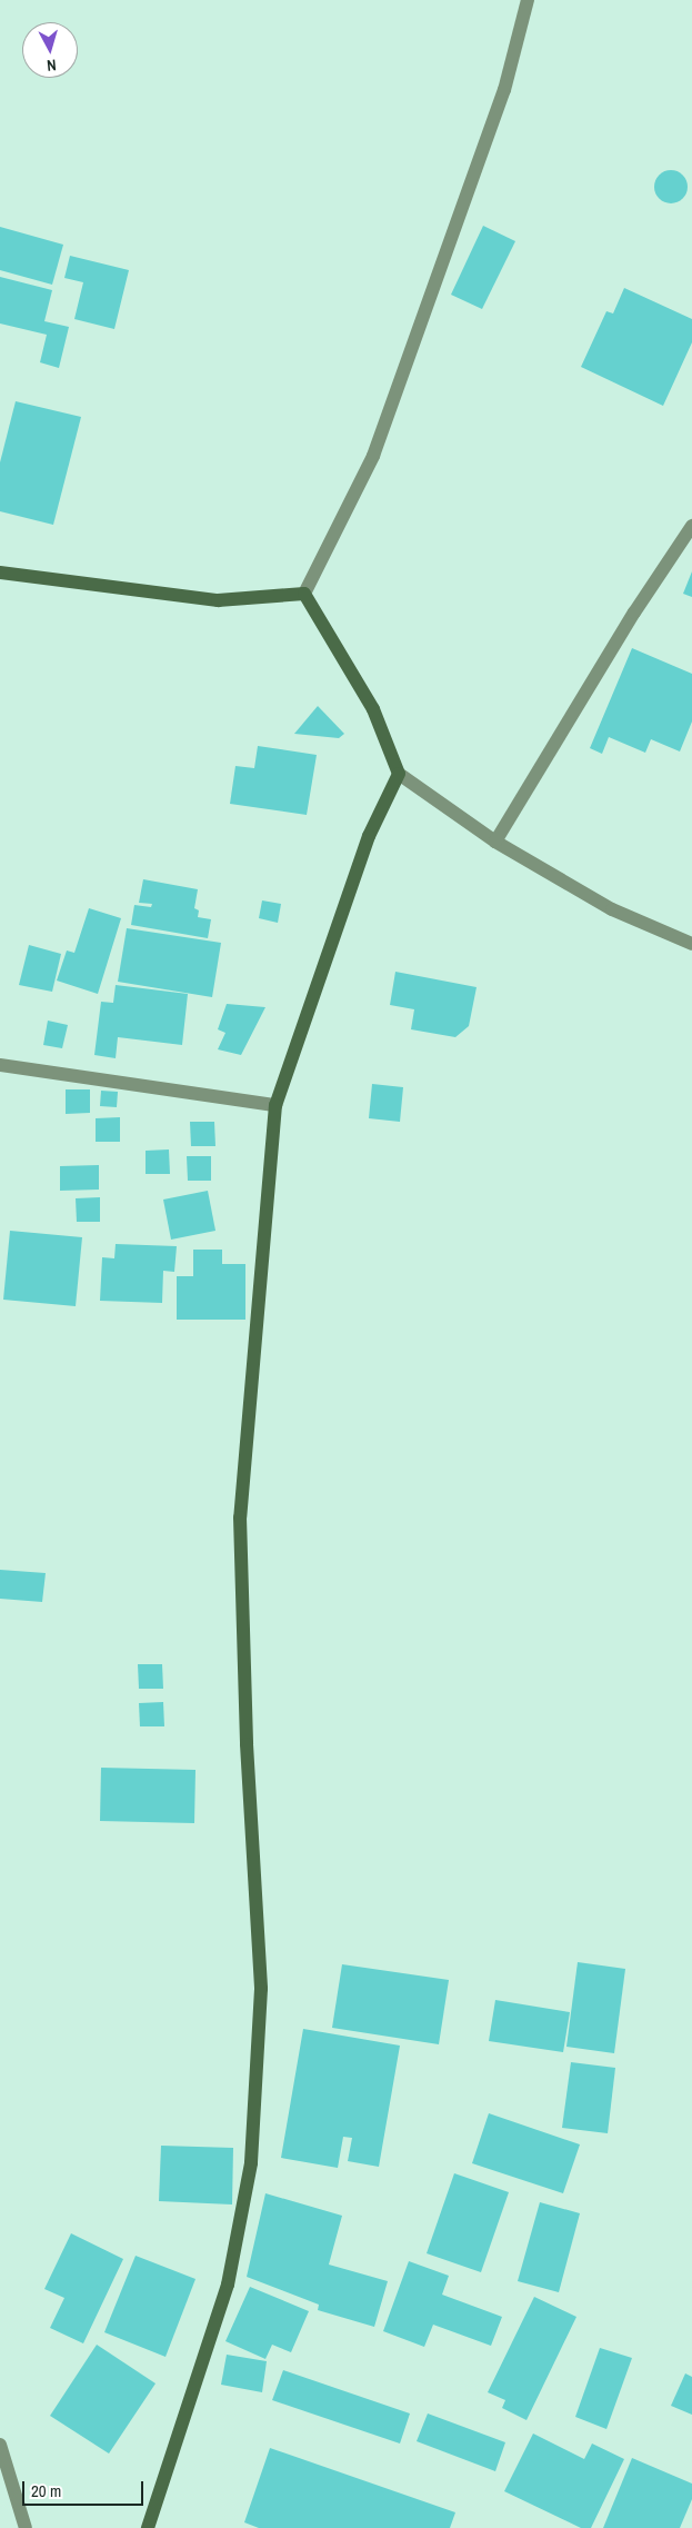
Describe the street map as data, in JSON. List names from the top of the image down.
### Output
{
  "scale_bar": "20 m",
  "north": "bottom"
}
